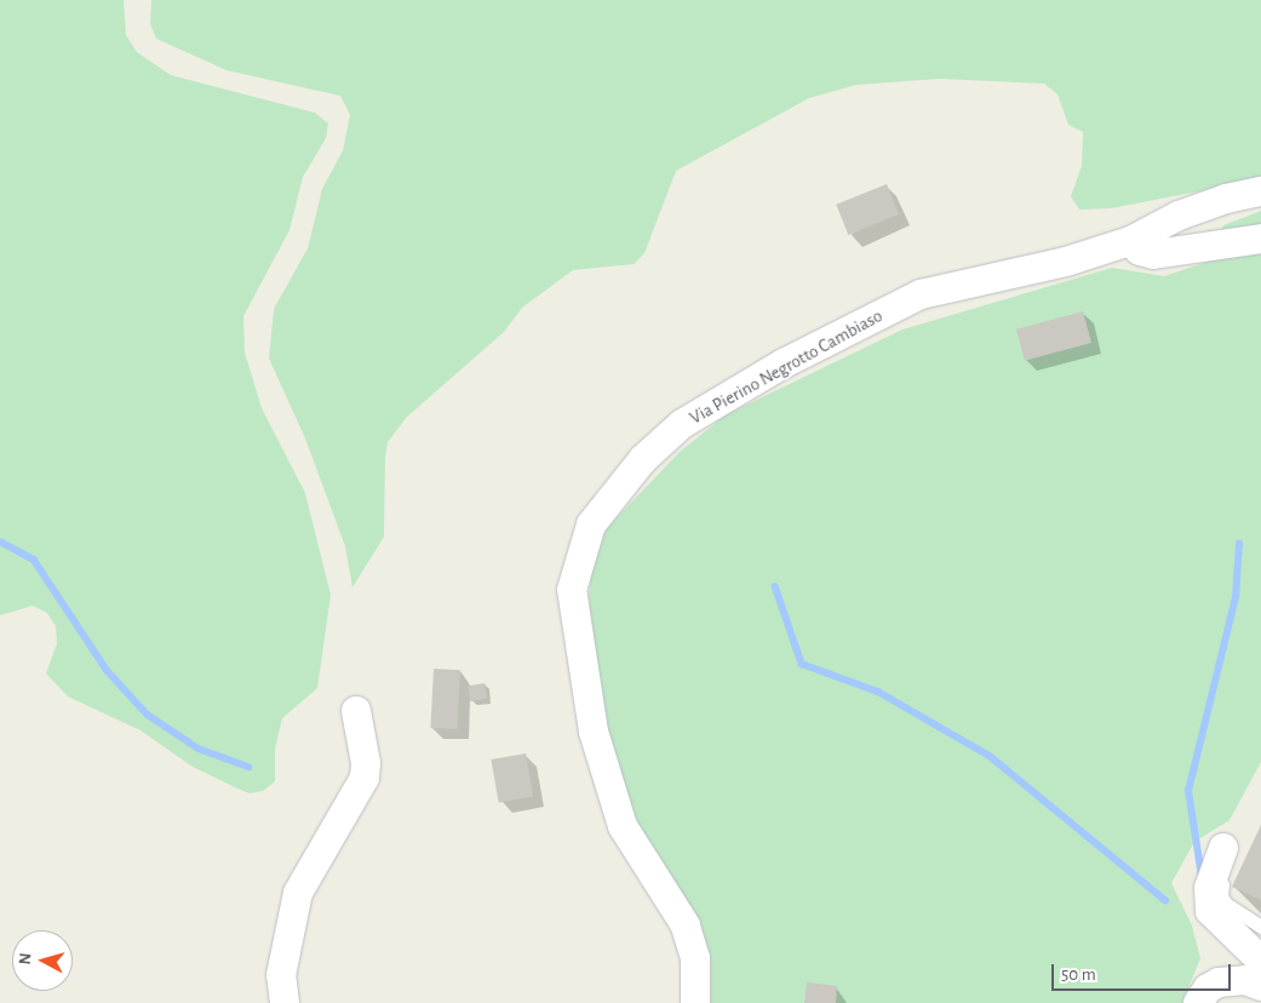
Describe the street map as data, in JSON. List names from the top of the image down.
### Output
{
  "streets": {
    "street": ["Via Pierino Negrotto Cambiaso"]
  },
  "scale_bar": "50 m",
  "north": "left"
}
